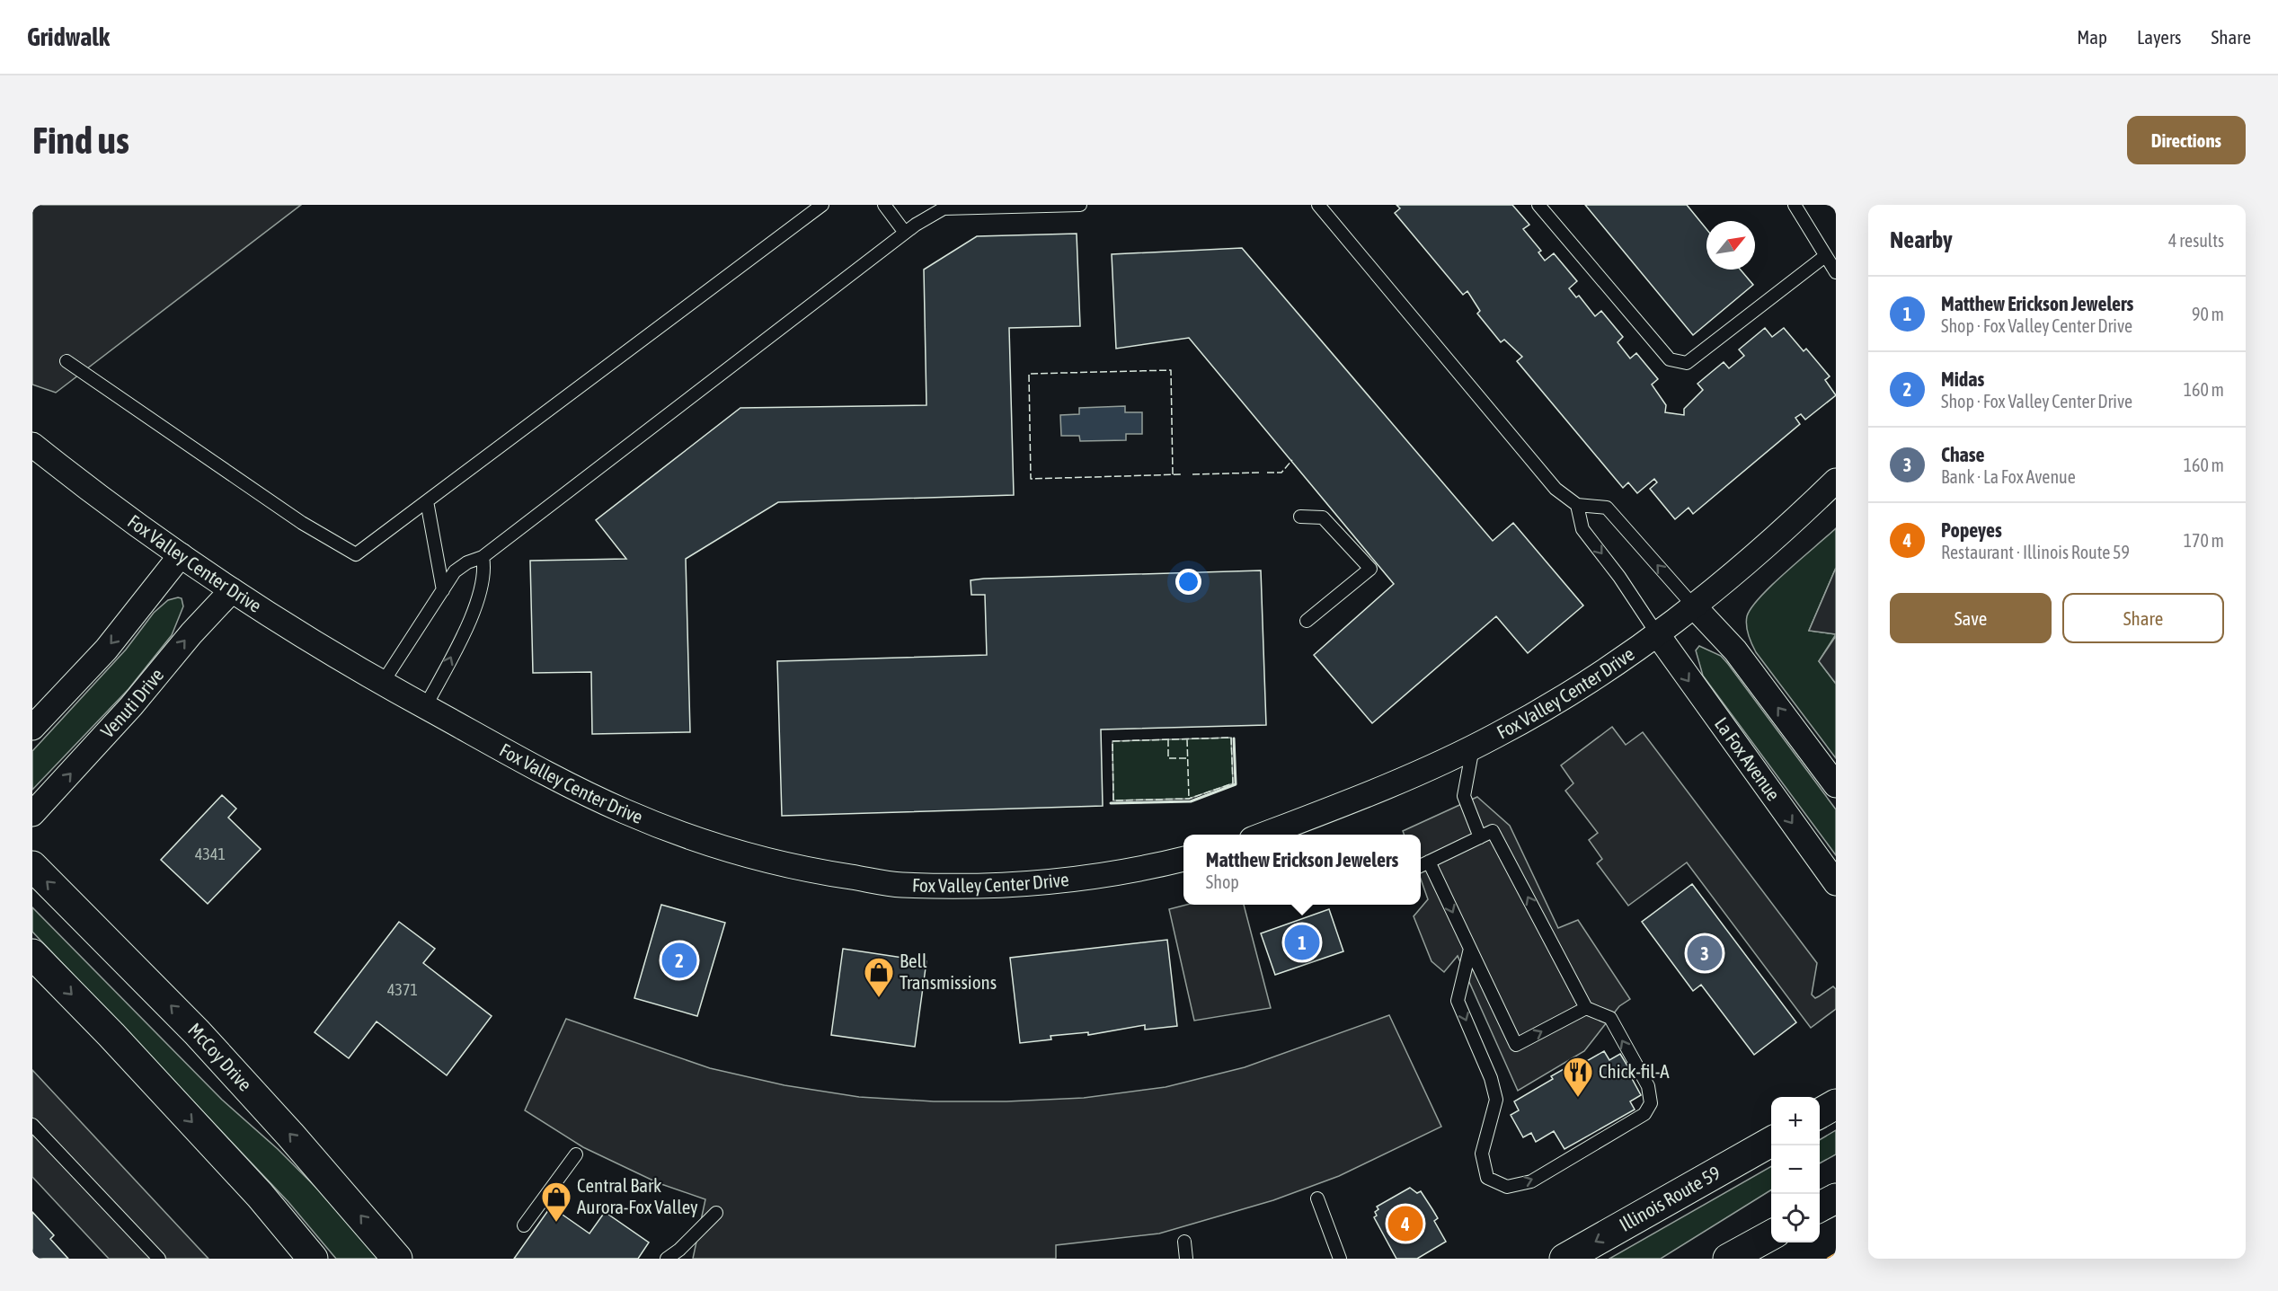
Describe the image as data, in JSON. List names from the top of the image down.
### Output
{
  "streets": {
    "street": [
      "Fox Valley Center Drive",
      "Venuti Drive",
      "La Fox Avenue",
      "McCoy Drive",
      "Illinois Route 59"
    ]
  },
  "crossings": [
    ["Fox Valley Center Drive", "Venuti Drive"],
    ["Fox Valley Center Drive", "La Fox Avenue"]
  ],
  "one_way": ["Illinois Route 59"],
  "places": {
    "shop": ["Bell Transmissions", "Central Bark Aurora-Fox Valley"],
    "restaurant": ["Chick-fil-A"]
  },
  "house_numbers": ["4341", "4371"],
  "north": "top right",
  "page": {
    "header": "Gridwalk",
    "nav": ["Map", "Layers", "Share"],
    "buttons": [
      "Directions",
      ["Save", "Share"]
    ],
    "title": "Find us",
    "heading": ["Nearby", "4 results"],
    "list": [
      {
        "mark": "1",
        "name": "Matthew Erickson Jewelers",
        "note": "Shop · Fox Valley Center Drive",
        "value": "90 m"
      },
      {
        "mark": "2",
        "name": "Midas",
        "note": "Shop · Fox Valley Center Drive",
        "value": "160 m"
      },
      {
        "mark": "3",
        "name": "Chase",
        "note": "Bank · La Fox Avenue",
        "value": "160 m"
      },
      {
        "mark": "4",
        "name": "Popeyes",
        "note": "Restaurant · Illinois Route 59",
        "value": "170 m"
      }
    ],
    "popup": ["Matthew Erickson Jewelers", "Shop"],
    "pins": [
      "1",
      "3",
      "2",
      "4"
    ],
    "map_buttons": ["+", "−"]
  }
}
